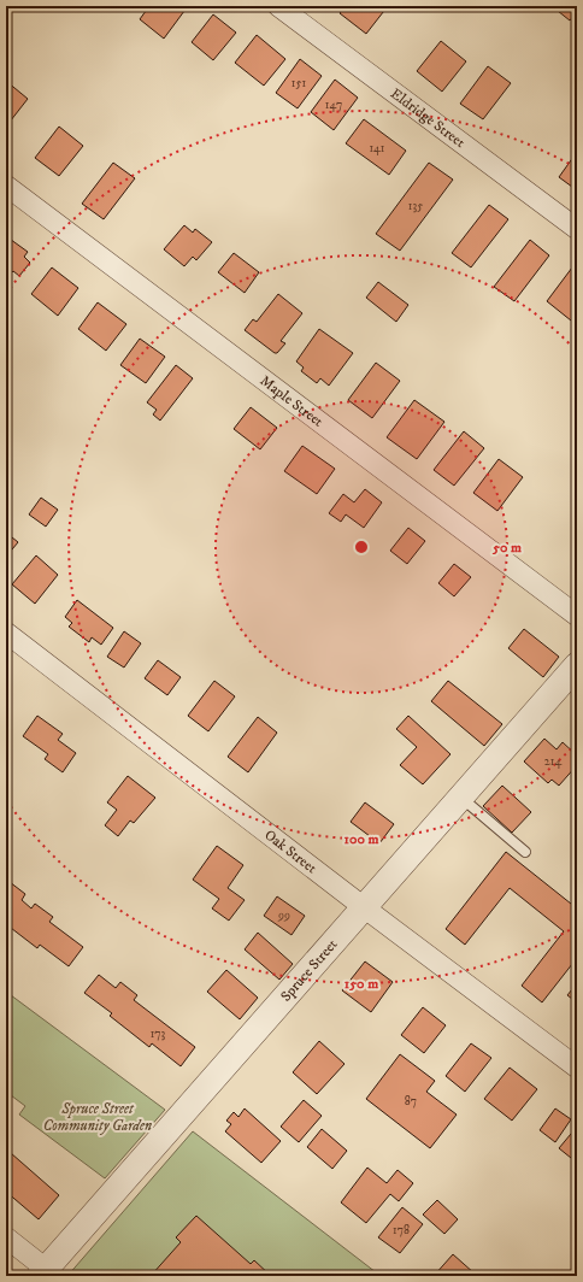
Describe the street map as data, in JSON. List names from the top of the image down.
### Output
{
  "streets": {
    "street": [
      "Eldridge Street",
      "Maple Street",
      "Oak Street",
      "Spruce Street"
    ]
  },
  "crossings": [
    ["Oak Street", "Spruce Street"]
  ],
  "parks": ["Spruce Street Community Garden"],
  "house_numbers": [
    "151",
    "147",
    "141",
    "135",
    "214",
    "99",
    "173",
    "87",
    "178"
  ],
  "rings": ["50 m", "100 m", "150 m"]
}
